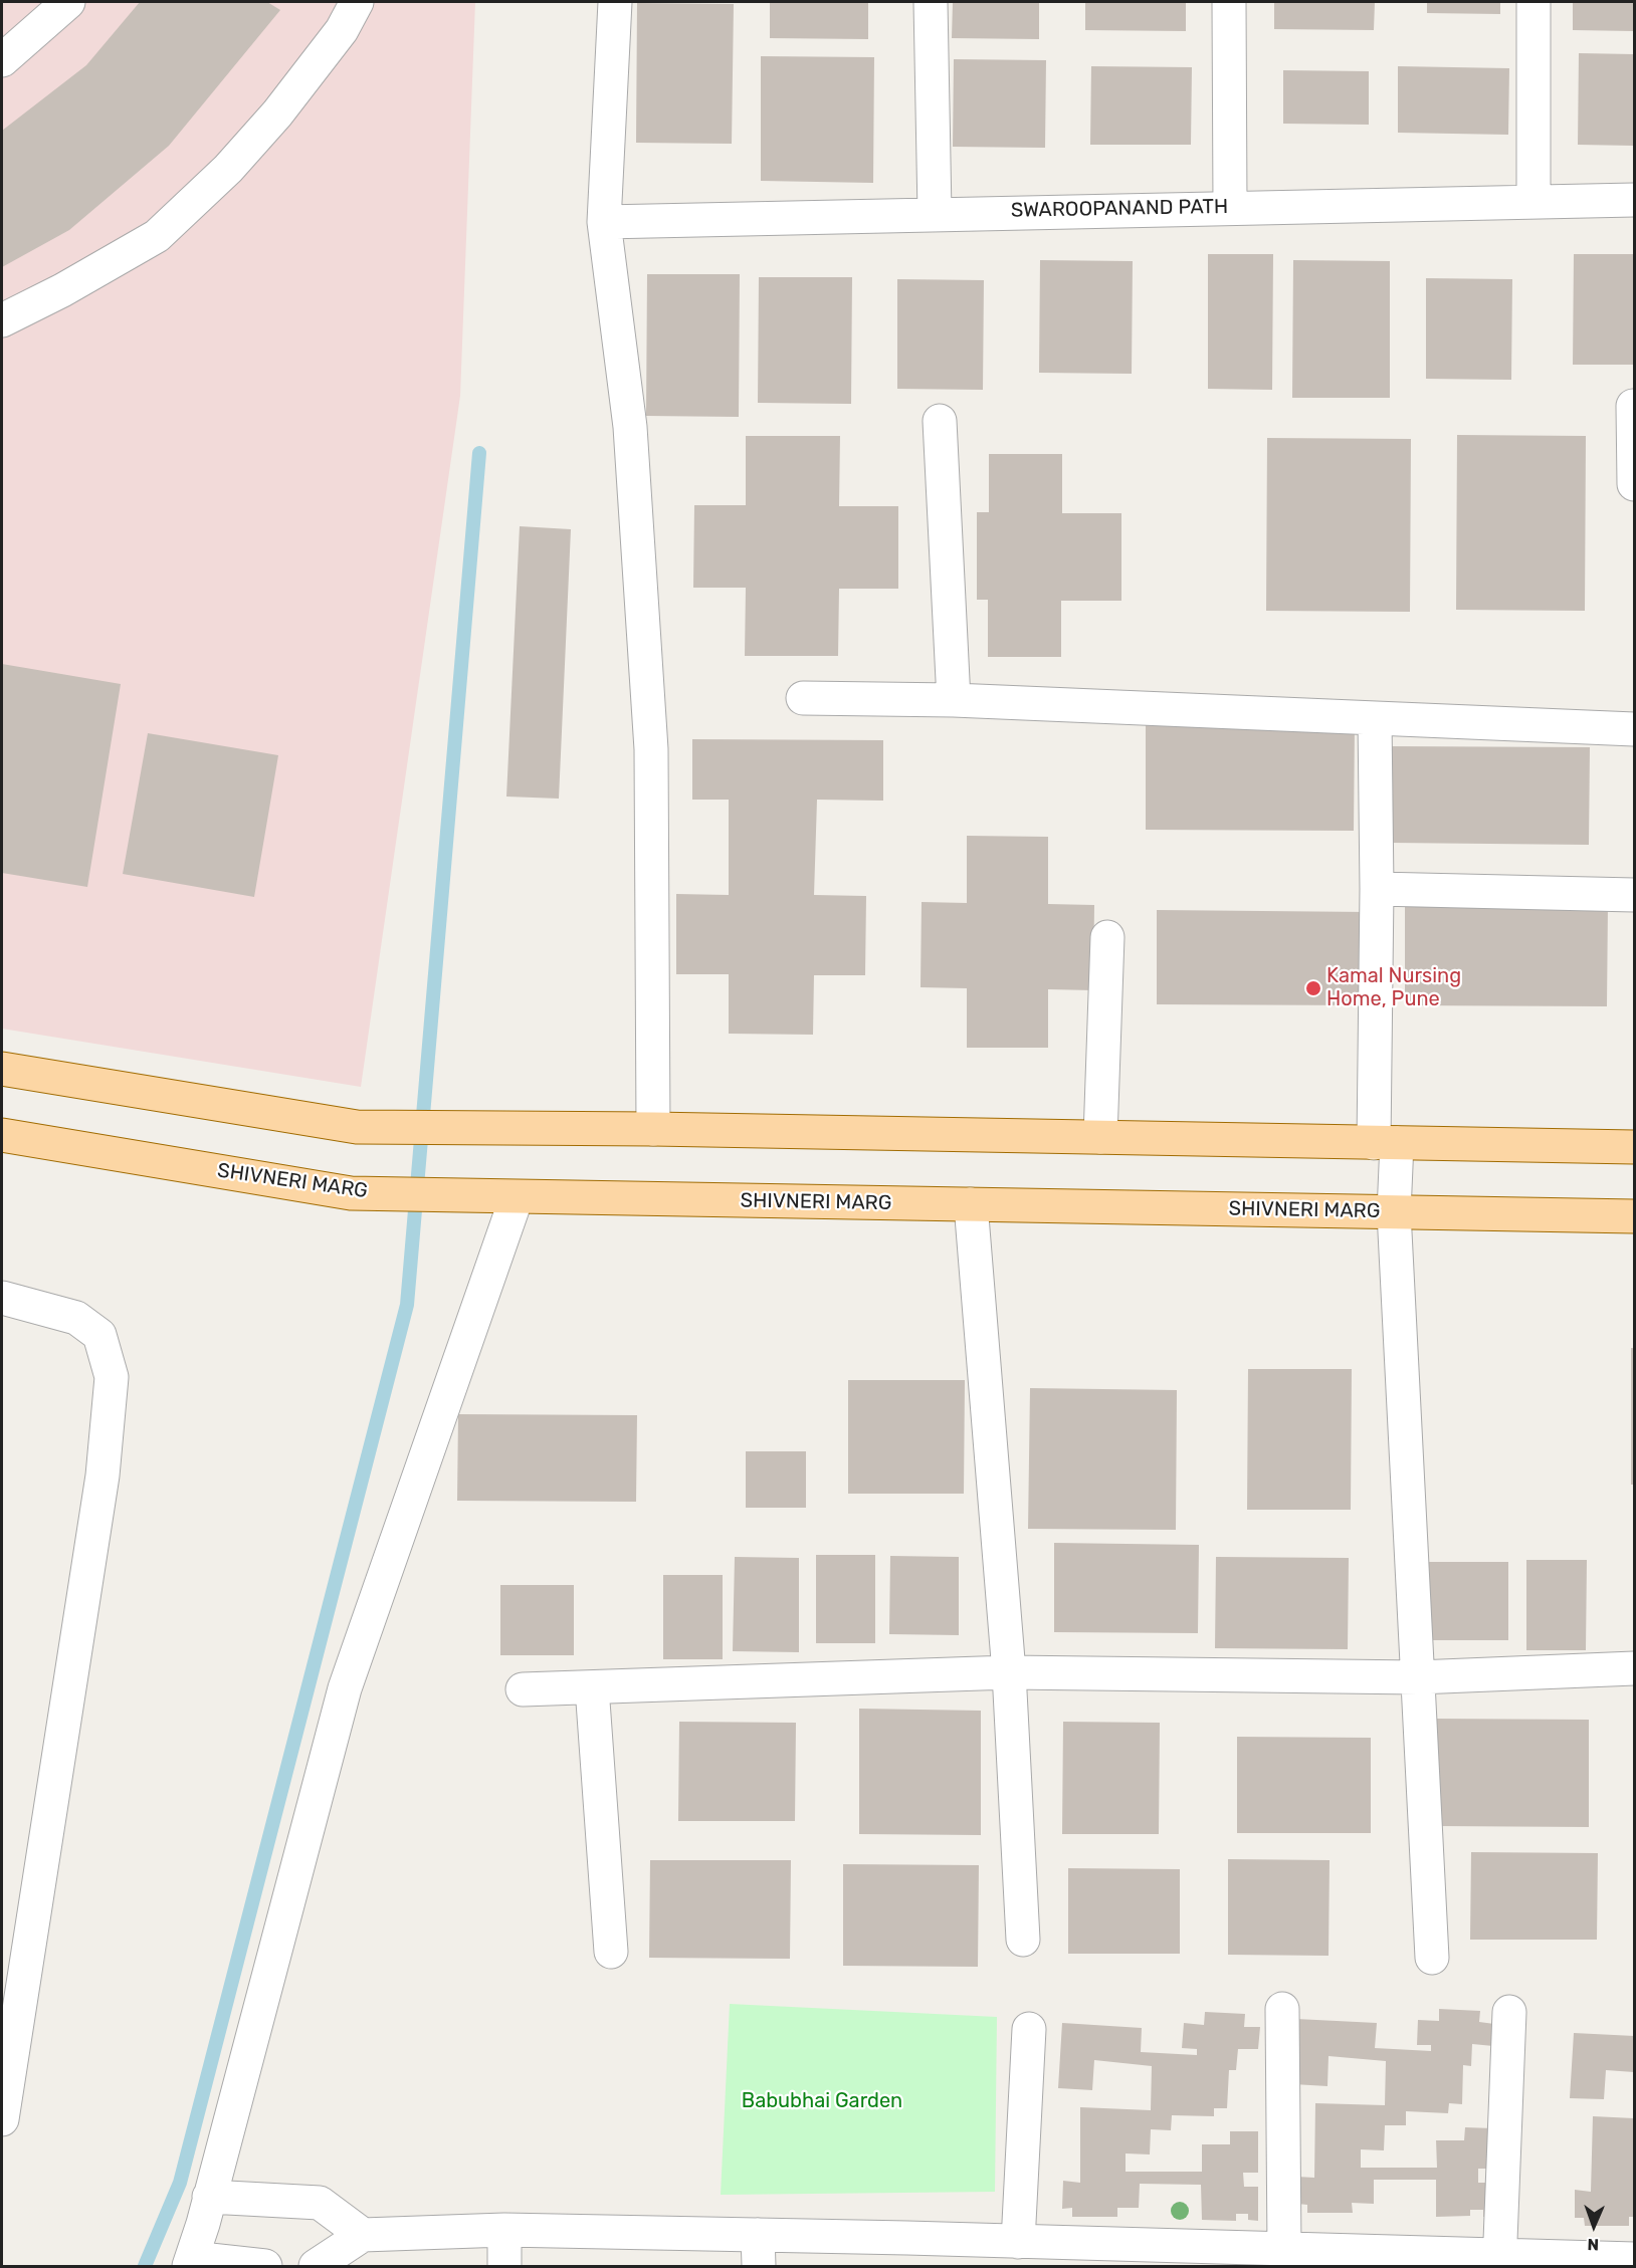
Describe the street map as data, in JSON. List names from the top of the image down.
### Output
{
  "streets": {
    "main road": ["SHIVNERI MARG"],
    "street": ["SWAROOPANAND PATH"]
  },
  "parks": ["Babubhai Garden"],
  "places": ["Kamal Nursing Home, Pune"],
  "north": "bottom"
}
